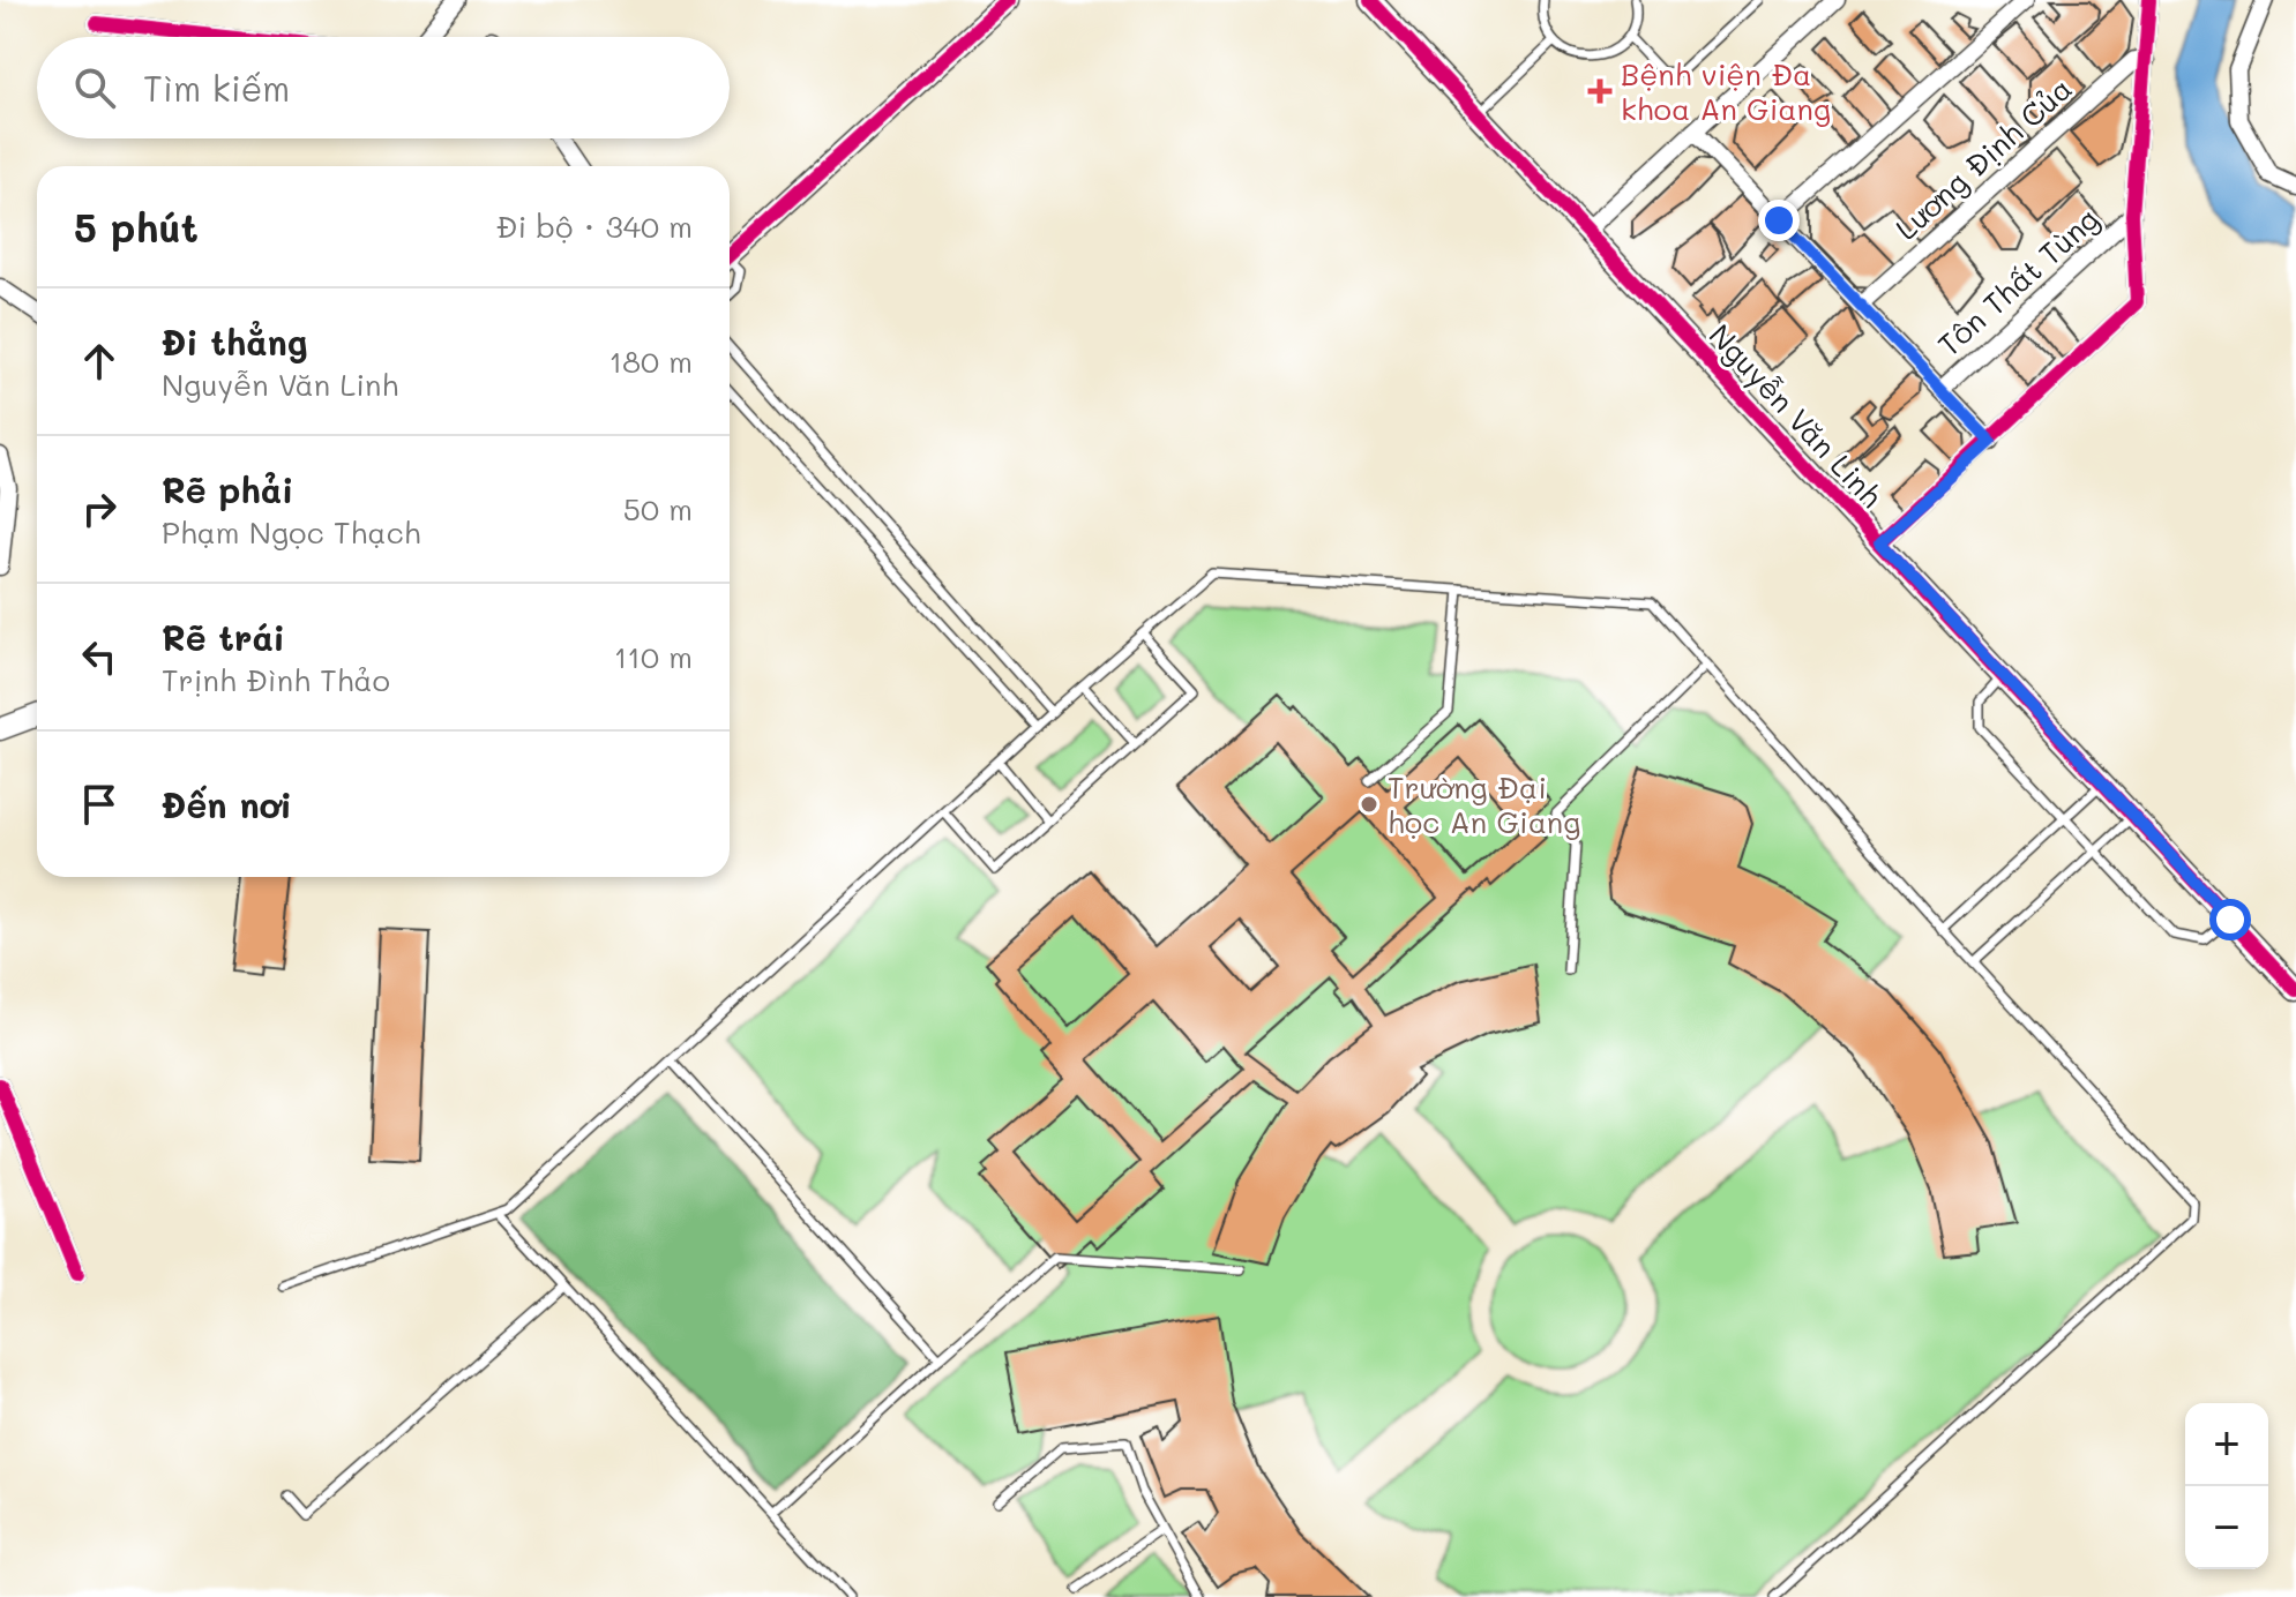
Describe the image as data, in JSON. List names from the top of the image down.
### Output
{
  "streets": {
    "street": ["Lương Định Của", "Tôn Thất Tùng", "Nguyễn Văn Linh"]
  },
  "places": {
    "health": ["Bệnh viện Đa khoa An Giang"],
    "other": ["Trường Đại học An Giang"]
  },
  "page": {
    "search": "Tìm kiếm",
    "heading": ["5 phút", "Đi bộ · 340 m"],
    "list": [
      ["Đi thẳng", "Nguyễn Văn Linh", "180 m"],
      ["Rẽ phải", "Phạm Ngọc Thạch", "50 m"],
      ["Rẽ trái", "Trịnh Đình Thảo", "110 m"],
      "Đến nơi"
    ],
    "map_buttons": ["+", "−"]
  }
}
